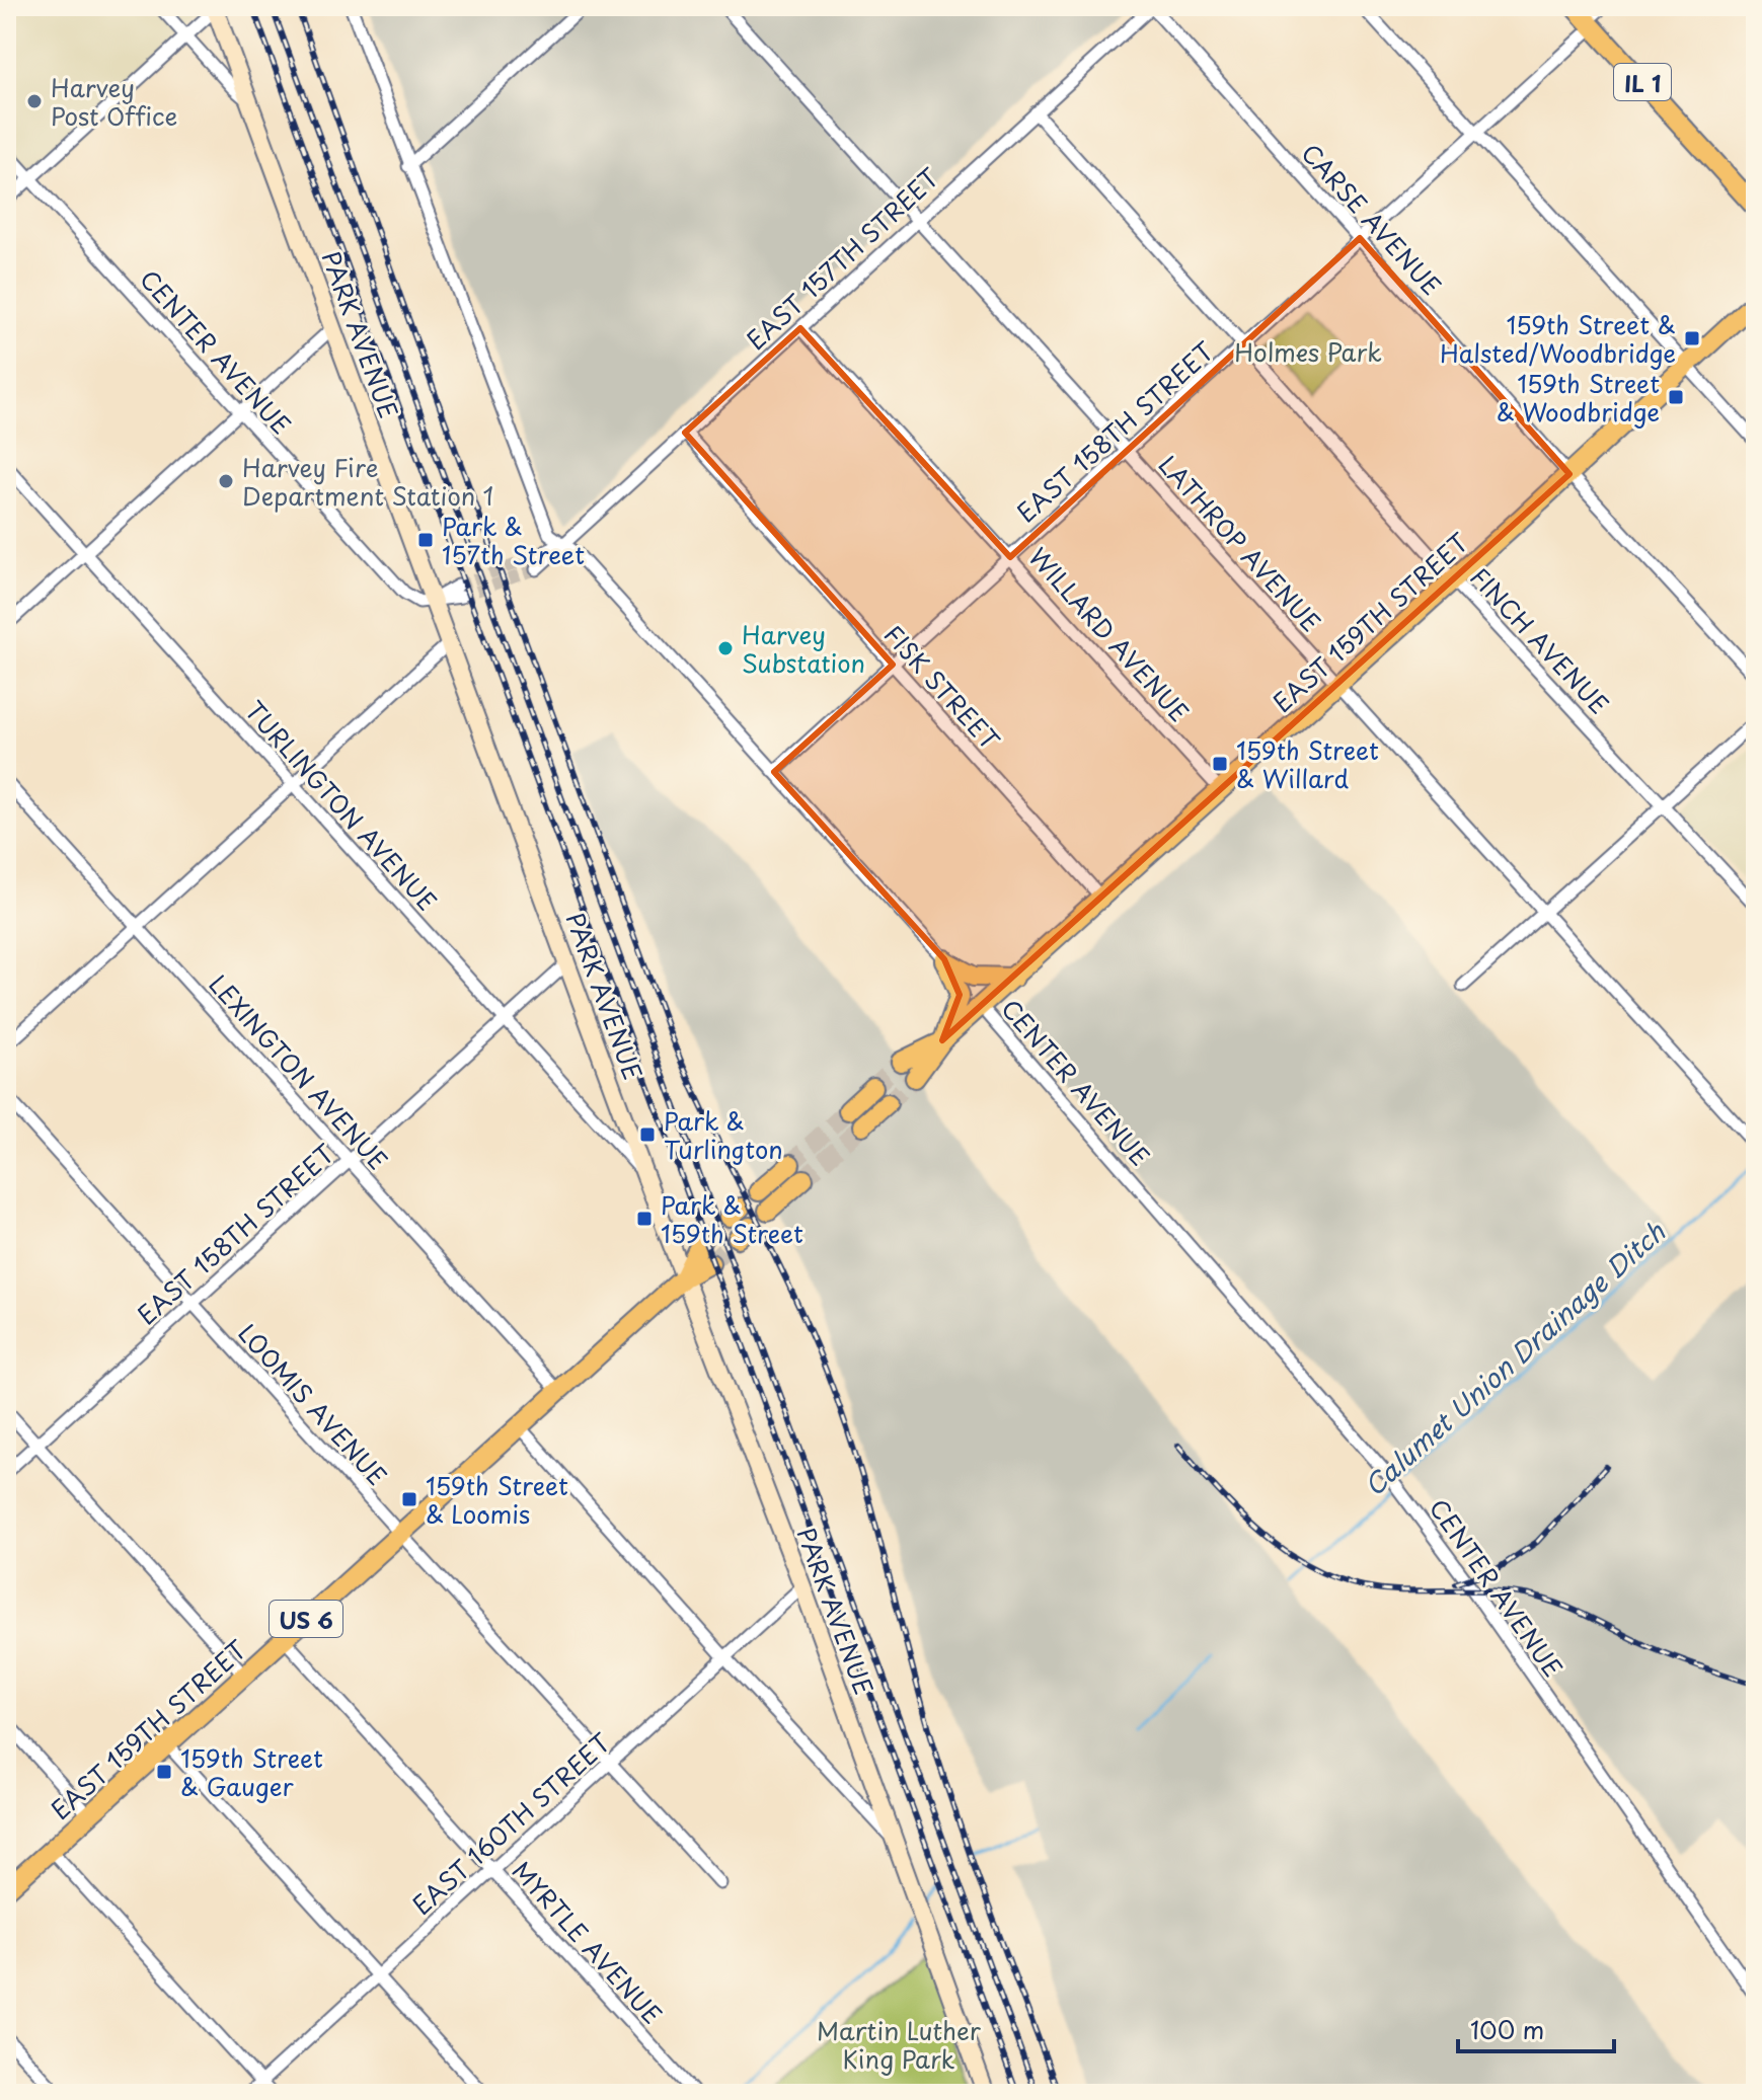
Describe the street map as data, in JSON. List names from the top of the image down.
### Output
{
  "streets": {
    "main road": ["IL 1", "EAST 159TH STREET", "US 6"],
    "street": [
      "CARSE AVENUE",
      "EAST 157TH STREET",
      "PARK AVENUE",
      "CENTER AVENUE",
      "EAST 158TH STREET",
      "LATHROP AVENUE",
      "WILLARD AVENUE",
      "FINCH AVENUE",
      "FISK STREET",
      "TURLINGTON AVENUE",
      "LEXINGTON AVENUE",
      "LOOMIS AVENUE",
      "EAST 160TH STREET",
      "MYRTLE AVENUE"
    ]
  },
  "crossings": [
    ["IL 1", "EAST 158TH STREET"],
    ["CARSE AVENUE", "EAST 157TH STREET"],
    ["CARSE AVENUE", "EAST 158TH STREET"],
    ["CARSE AVENUE", "EAST 159TH STREET"],
    ["EAST 157TH STREET", "LATHROP AVENUE"],
    ["EAST 157TH STREET", "WILLARD AVENUE"],
    ["EAST 157TH STREET", "FINCH AVENUE"],
    ["EAST 157TH STREET", "FISK STREET"],
    ["PARK AVENUE", "CENTER AVENUE"],
    ["PARK AVENUE", "EAST 158TH STREET"],
    ["PARK AVENUE", "EAST 159TH STREET"],
    ["PARK AVENUE", "TURLINGTON AVENUE"],
    ["PARK AVENUE", "EAST 160TH STREET"],
    ["CENTER AVENUE", "EAST 159TH STREET"],
    ["EAST 158TH STREET", "LATHROP AVENUE"],
    ["EAST 158TH STREET", "WILLARD AVENUE"],
    ["EAST 158TH STREET", "FINCH AVENUE"],
    ["EAST 158TH STREET", "FISK STREET"],
    ["EAST 158TH STREET", "TURLINGTON AVENUE"],
    ["EAST 158TH STREET", "LEXINGTON AVENUE"],
    ["EAST 158TH STREET", "LOOMIS AVENUE"],
    ["LATHROP AVENUE", "EAST 159TH STREET"],
    ["EAST 159TH STREET", "WILLARD AVENUE"],
    ["EAST 159TH STREET", "FINCH AVENUE"],
    ["EAST 159TH STREET", "FISK STREET"],
    ["EAST 159TH STREET", "LEXINGTON AVENUE"],
    ["EAST 159TH STREET", "LOOMIS AVENUE"],
    ["EAST 159TH STREET", "MYRTLE AVENUE"],
    ["LOOMIS AVENUE", "EAST 160TH STREET"],
    ["EAST 160TH STREET", "MYRTLE AVENUE"]
  ],
  "water": ["Calumet Union Drainage Ditch"],
  "parks": ["Holmes Park", "Martin Luther King Park"],
  "places": {
    "other": ["Harvey Post Office", "Harvey Fire Department Station 1", "Harvey Substation"],
    "transit": [
      "159th Street & Halsted/Woodbridge",
      "159th Street & Woodbridge",
      "Park & 157th Street",
      "159th Street & Willard",
      "Park & Turlington",
      "Park & 159th Street",
      "159th Street & Loomis",
      "159th Street & Gauger"
    ]
  },
  "scale_bar": "100 m"
}
